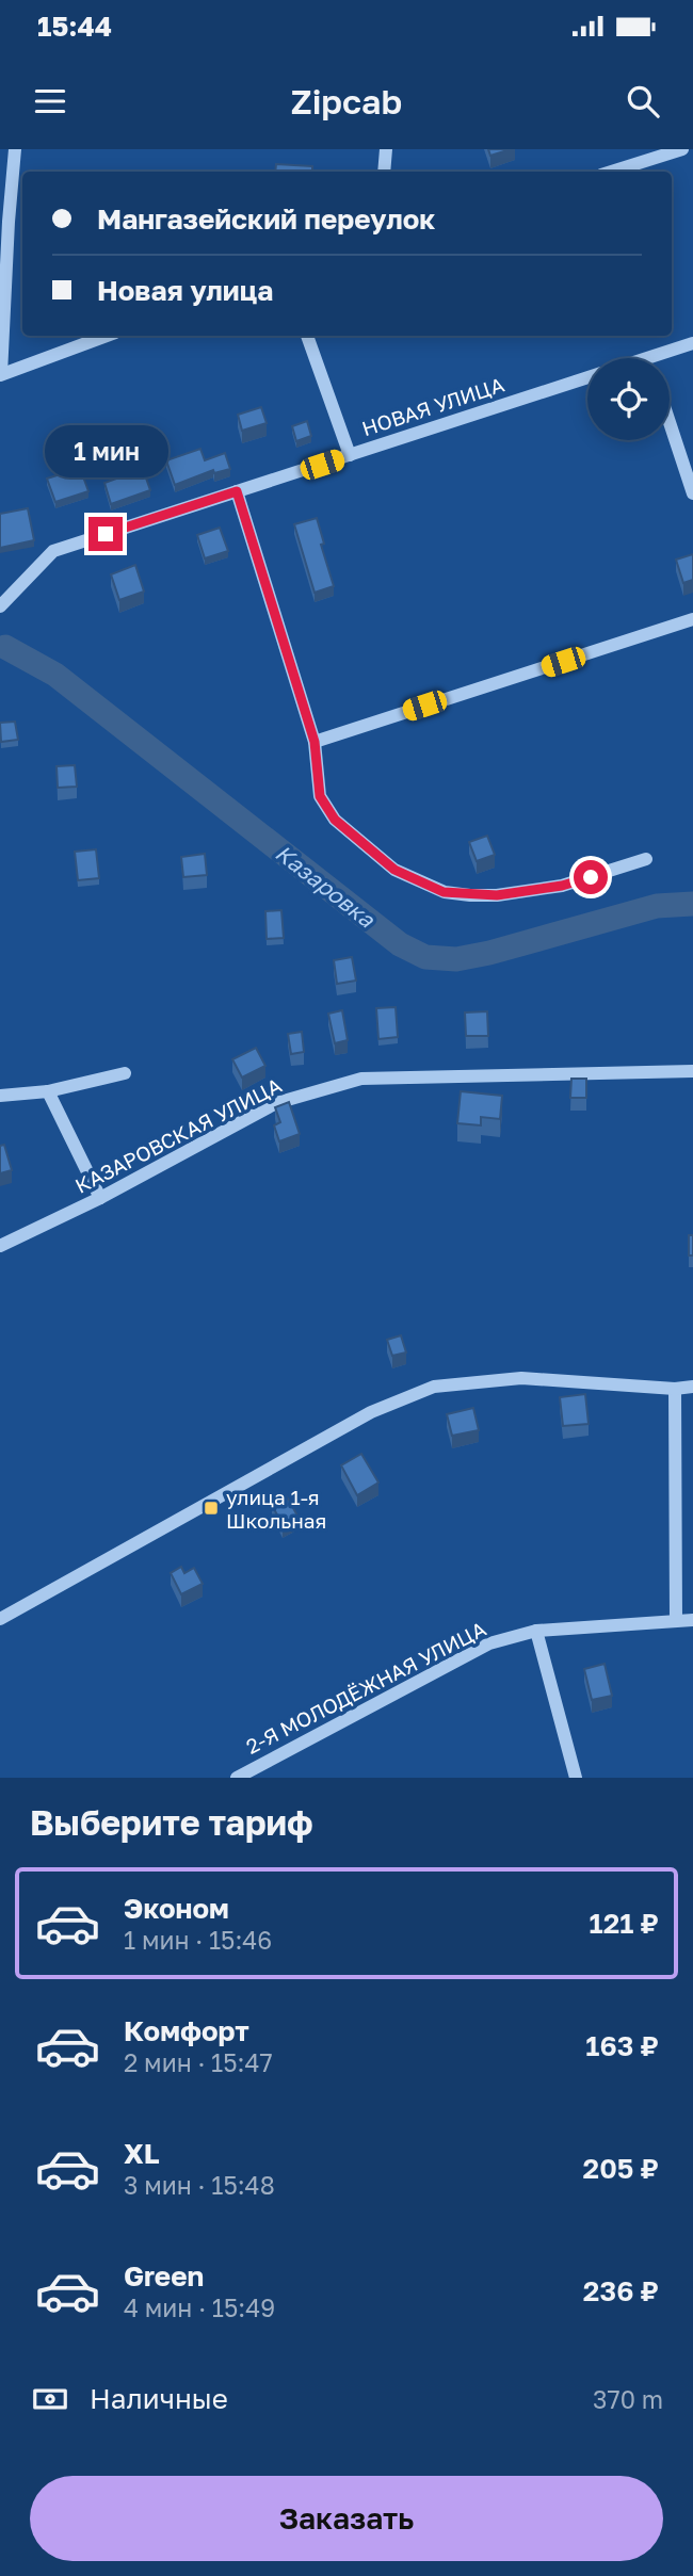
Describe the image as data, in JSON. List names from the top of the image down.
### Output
{
  "streets": {
    "street": ["НОВАЯ УЛИЦА", "КАЗАРОВСКАЯ УЛИЦА", "2-Я МОЛОДЁЖНАЯ УЛИЦА"]
  },
  "water": ["Казаровка"],
  "places": {
    "transit": ["улица 1-я Школьная"]
  },
  "page": {
    "status": "15:44",
    "header": "Zipcab",
    "banner": ["Мангазейский переулок", "Новая улица"],
    "bubble": "1 мин",
    "heading": "Выберите тариф",
    "list": [
      {
        "name": "Эконом",
        "note": "1 мин · 15:46",
        "value": "121 ₽"
      },
      {
        "name": "Комфорт",
        "note": "2 мин · 15:47",
        "value": "163 ₽"
      },
      {
        "name": "XL",
        "note": "3 мин · 15:48",
        "value": "205 ₽"
      },
      {
        "name": "Green",
        "note": "4 мин · 15:49",
        "value": "236 ₽"
      }
    ],
    "pay": ["Наличные", "370 m"],
    "buttons": "Заказать"
  }
}
